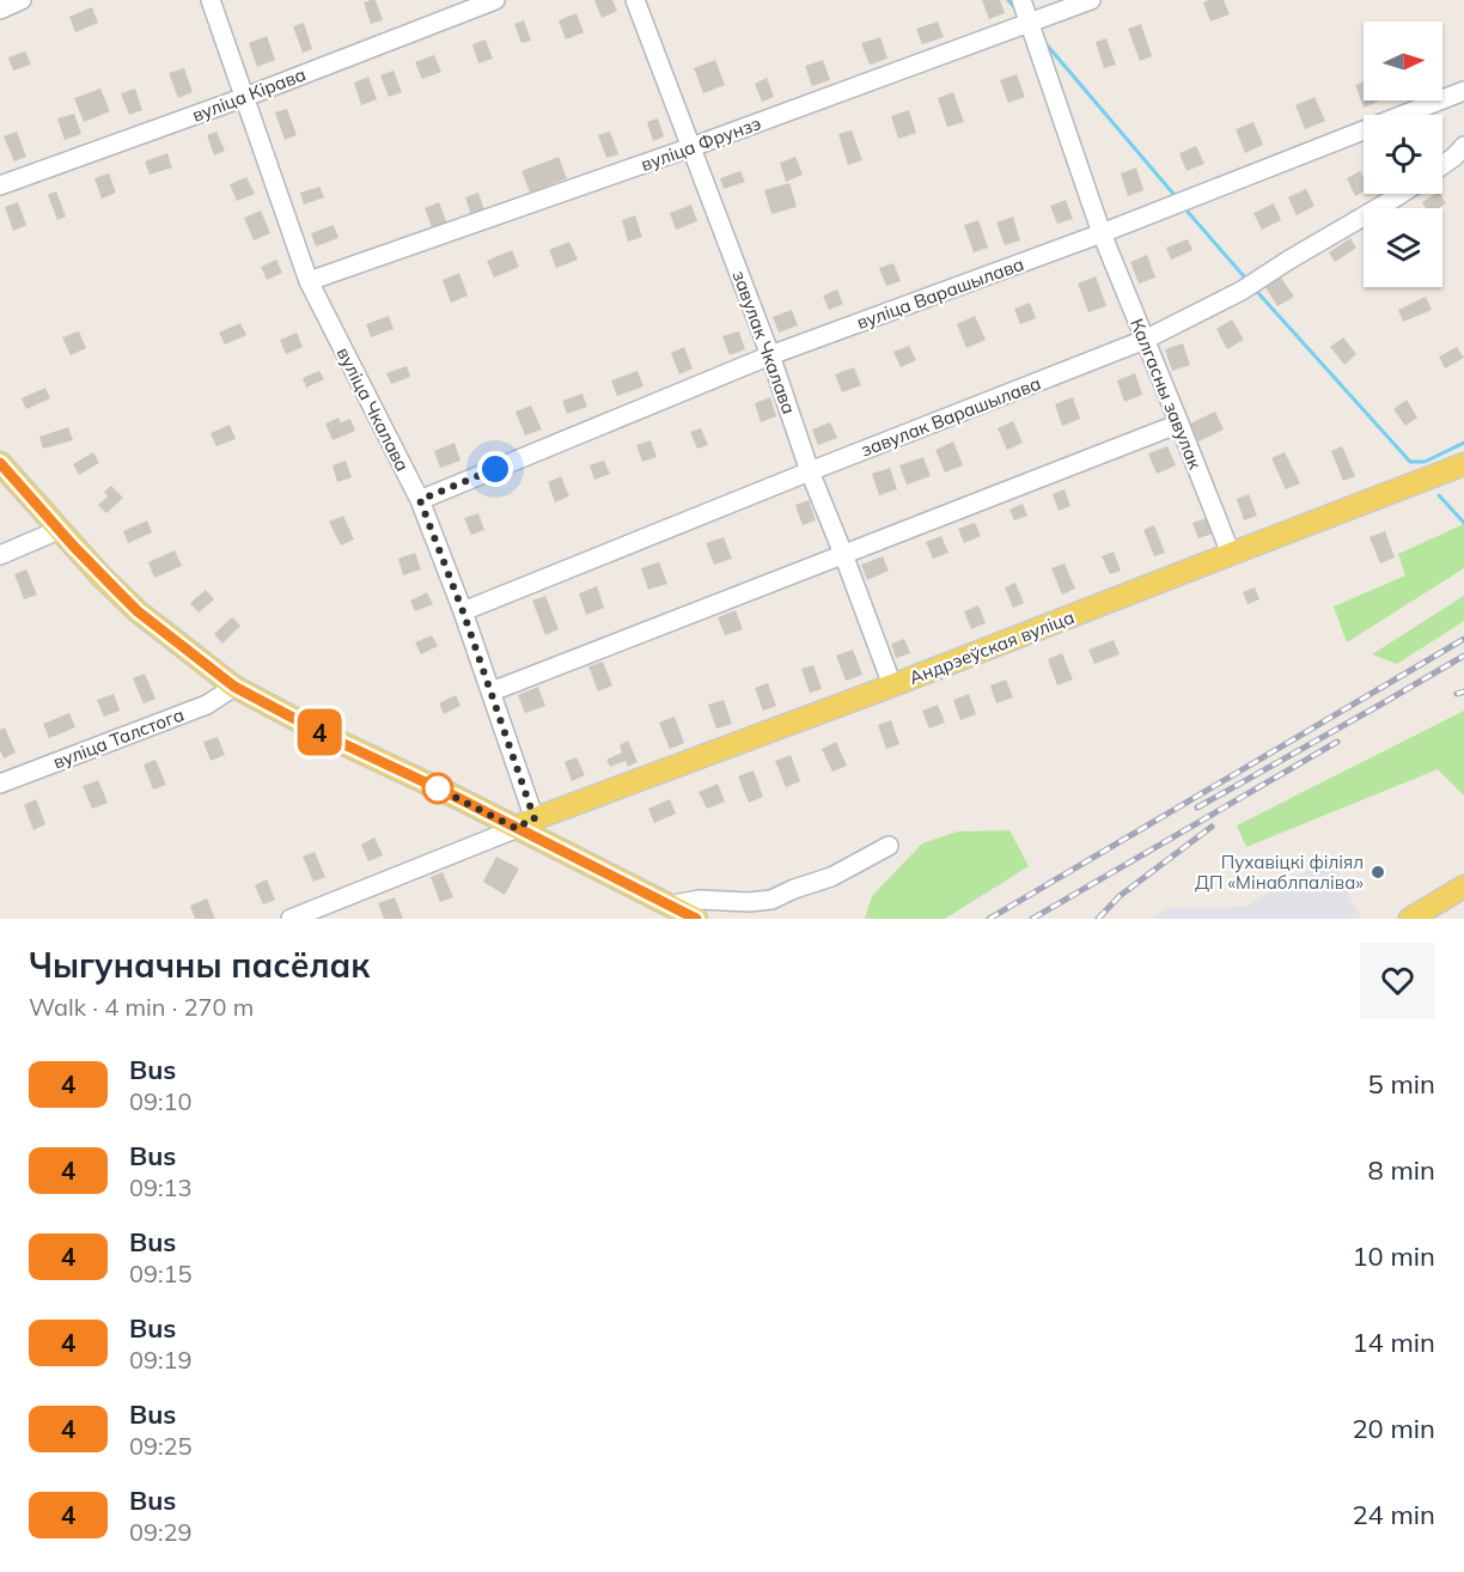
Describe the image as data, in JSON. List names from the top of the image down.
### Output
{
  "streets": {
    "main road": ["Андрэеўская вуліца"],
    "street": [
      "вуліца Кірава",
      "вуліца Фрунзэ",
      "вуліца Варашылава",
      "завулак Чкалава",
      "Калгасны завулак",
      "вуліца Чкалава",
      "завулак Варашылава",
      "вуліца Талстога"
    ]
  },
  "crossings": [
    ["вуліца Кірава", "вуліца Чкалава"],
    ["вуліца Фрунзэ", "завулак Чкалава"],
    ["вуліца Фрунзэ", "Калгасны завулак"],
    ["вуліца Фрунзэ", "вуліца Чкалава"],
    ["вуліца Варашылава", "завулак Чкалава"],
    ["вуліца Варашылава", "Калгасны завулак"],
    ["вуліца Варашылава", "вуліца Чкалава"],
    ["завулак Чкалава", "завулак Варашылава"],
    ["завулак Чкалава", "Андрэеўская вуліца"],
    ["Калгасны завулак", "завулак Варашылава"],
    ["Калгасны завулак", "Андрэеўская вуліца"],
    ["вуліца Чкалава", "завулак Варашылава"],
    ["вуліца Чкалава", "Андрэеўская вуліца"]
  ],
  "places": ["Пухавіцкі філіял ДП «Мінаблпаліва»"],
  "lines": ["bus line 4"],
  "north": "right",
  "page": {
    "on_map": "4",
    "heading": ["Чыгуначны пасёлак", "Walk · 4 min · 270 m"],
    "list": [
      {
        "mark": "4",
        "name": "Bus",
        "note": "09:10",
        "value": "5 min"
      },
      {
        "mark": "4",
        "name": "Bus",
        "note": "09:13",
        "value": "8 min"
      },
      {
        "mark": "4",
        "name": "Bus",
        "note": "09:15",
        "value": "10 min"
      },
      {
        "mark": "4",
        "name": "Bus",
        "note": "09:19",
        "value": "14 min"
      },
      {
        "mark": "4",
        "name": "Bus",
        "note": "09:25",
        "value": "20 min"
      },
      {
        "mark": "4",
        "name": "Bus",
        "note": "09:29",
        "value": "24 min"
      }
    ]
  }
}
